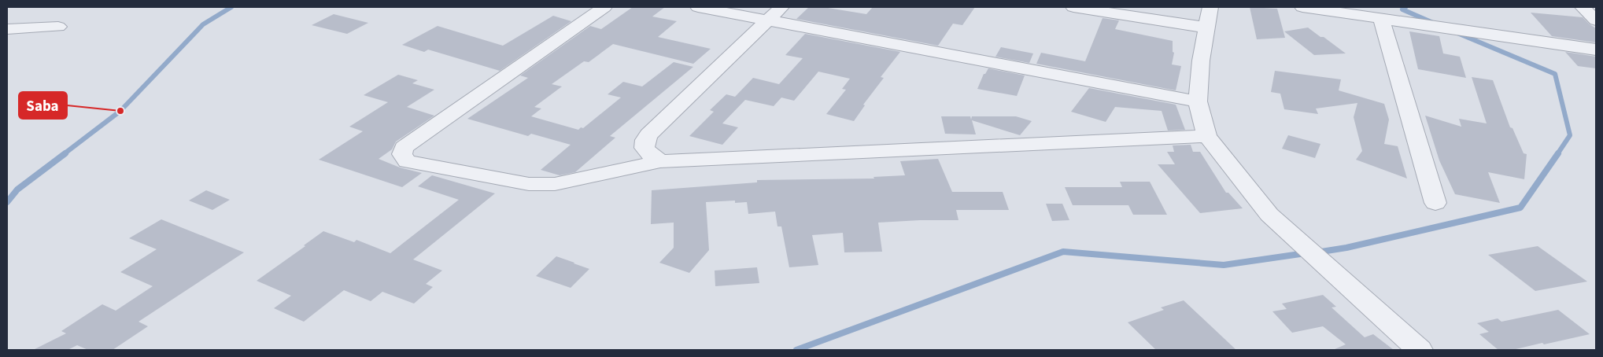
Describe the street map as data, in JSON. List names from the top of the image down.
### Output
{
  "places": ["Saba"]
}
